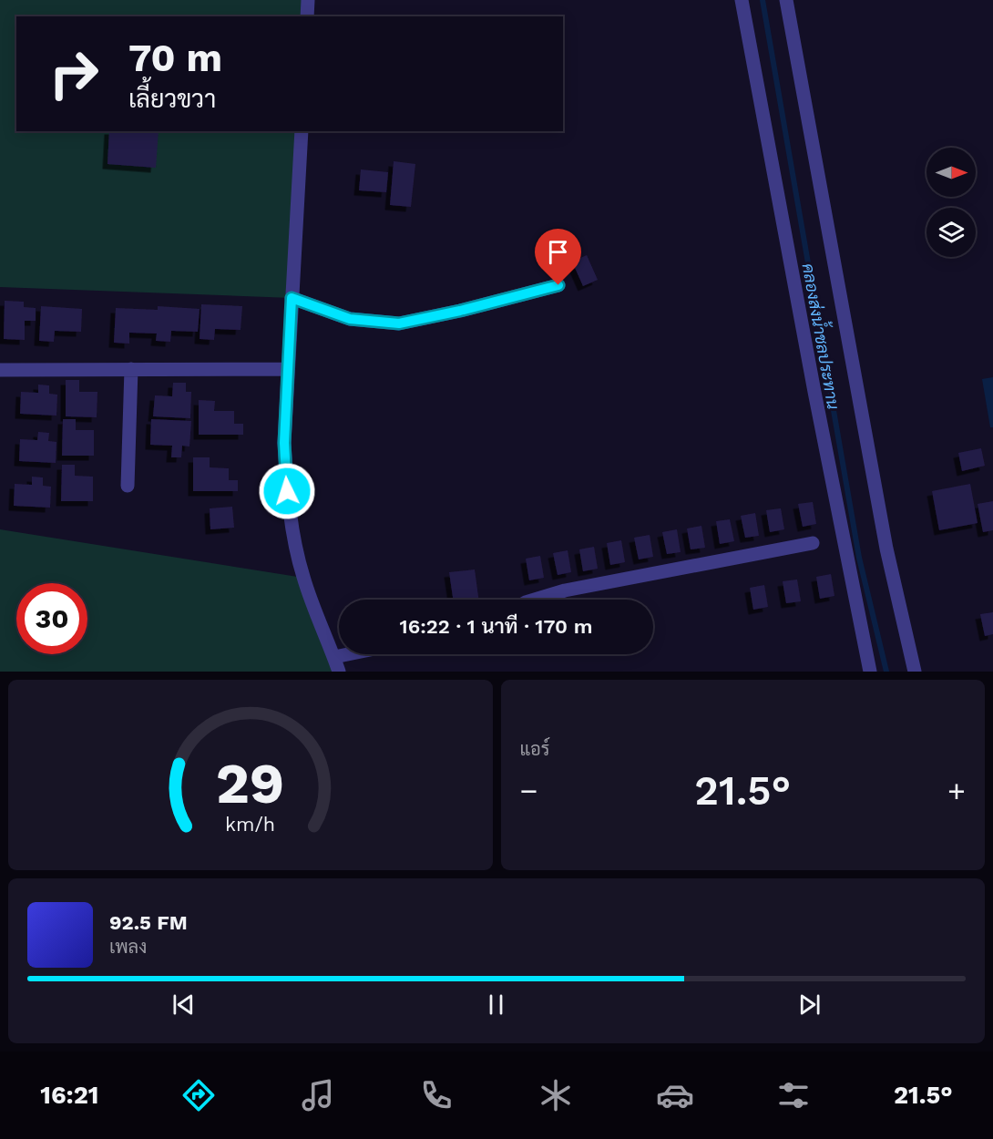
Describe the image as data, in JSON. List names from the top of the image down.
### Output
{
  "water": ["คลองส่งน้ำชลประทาน"],
  "north": "right",
  "page": {
    "turn": ["70 m", "เลี้ยวขวา"],
    "limit": "30",
    "trip": "16:22 · 1 นาที · 170 m",
    "tile": "แอร์",
    "heat": ["−", "21.5°", "+"],
    "song": ["92.5 FM", "เพลง"],
    "tabs": ["16:21", "21.5°"],
    "gauge": ["29", "km/h"]
  }
}
